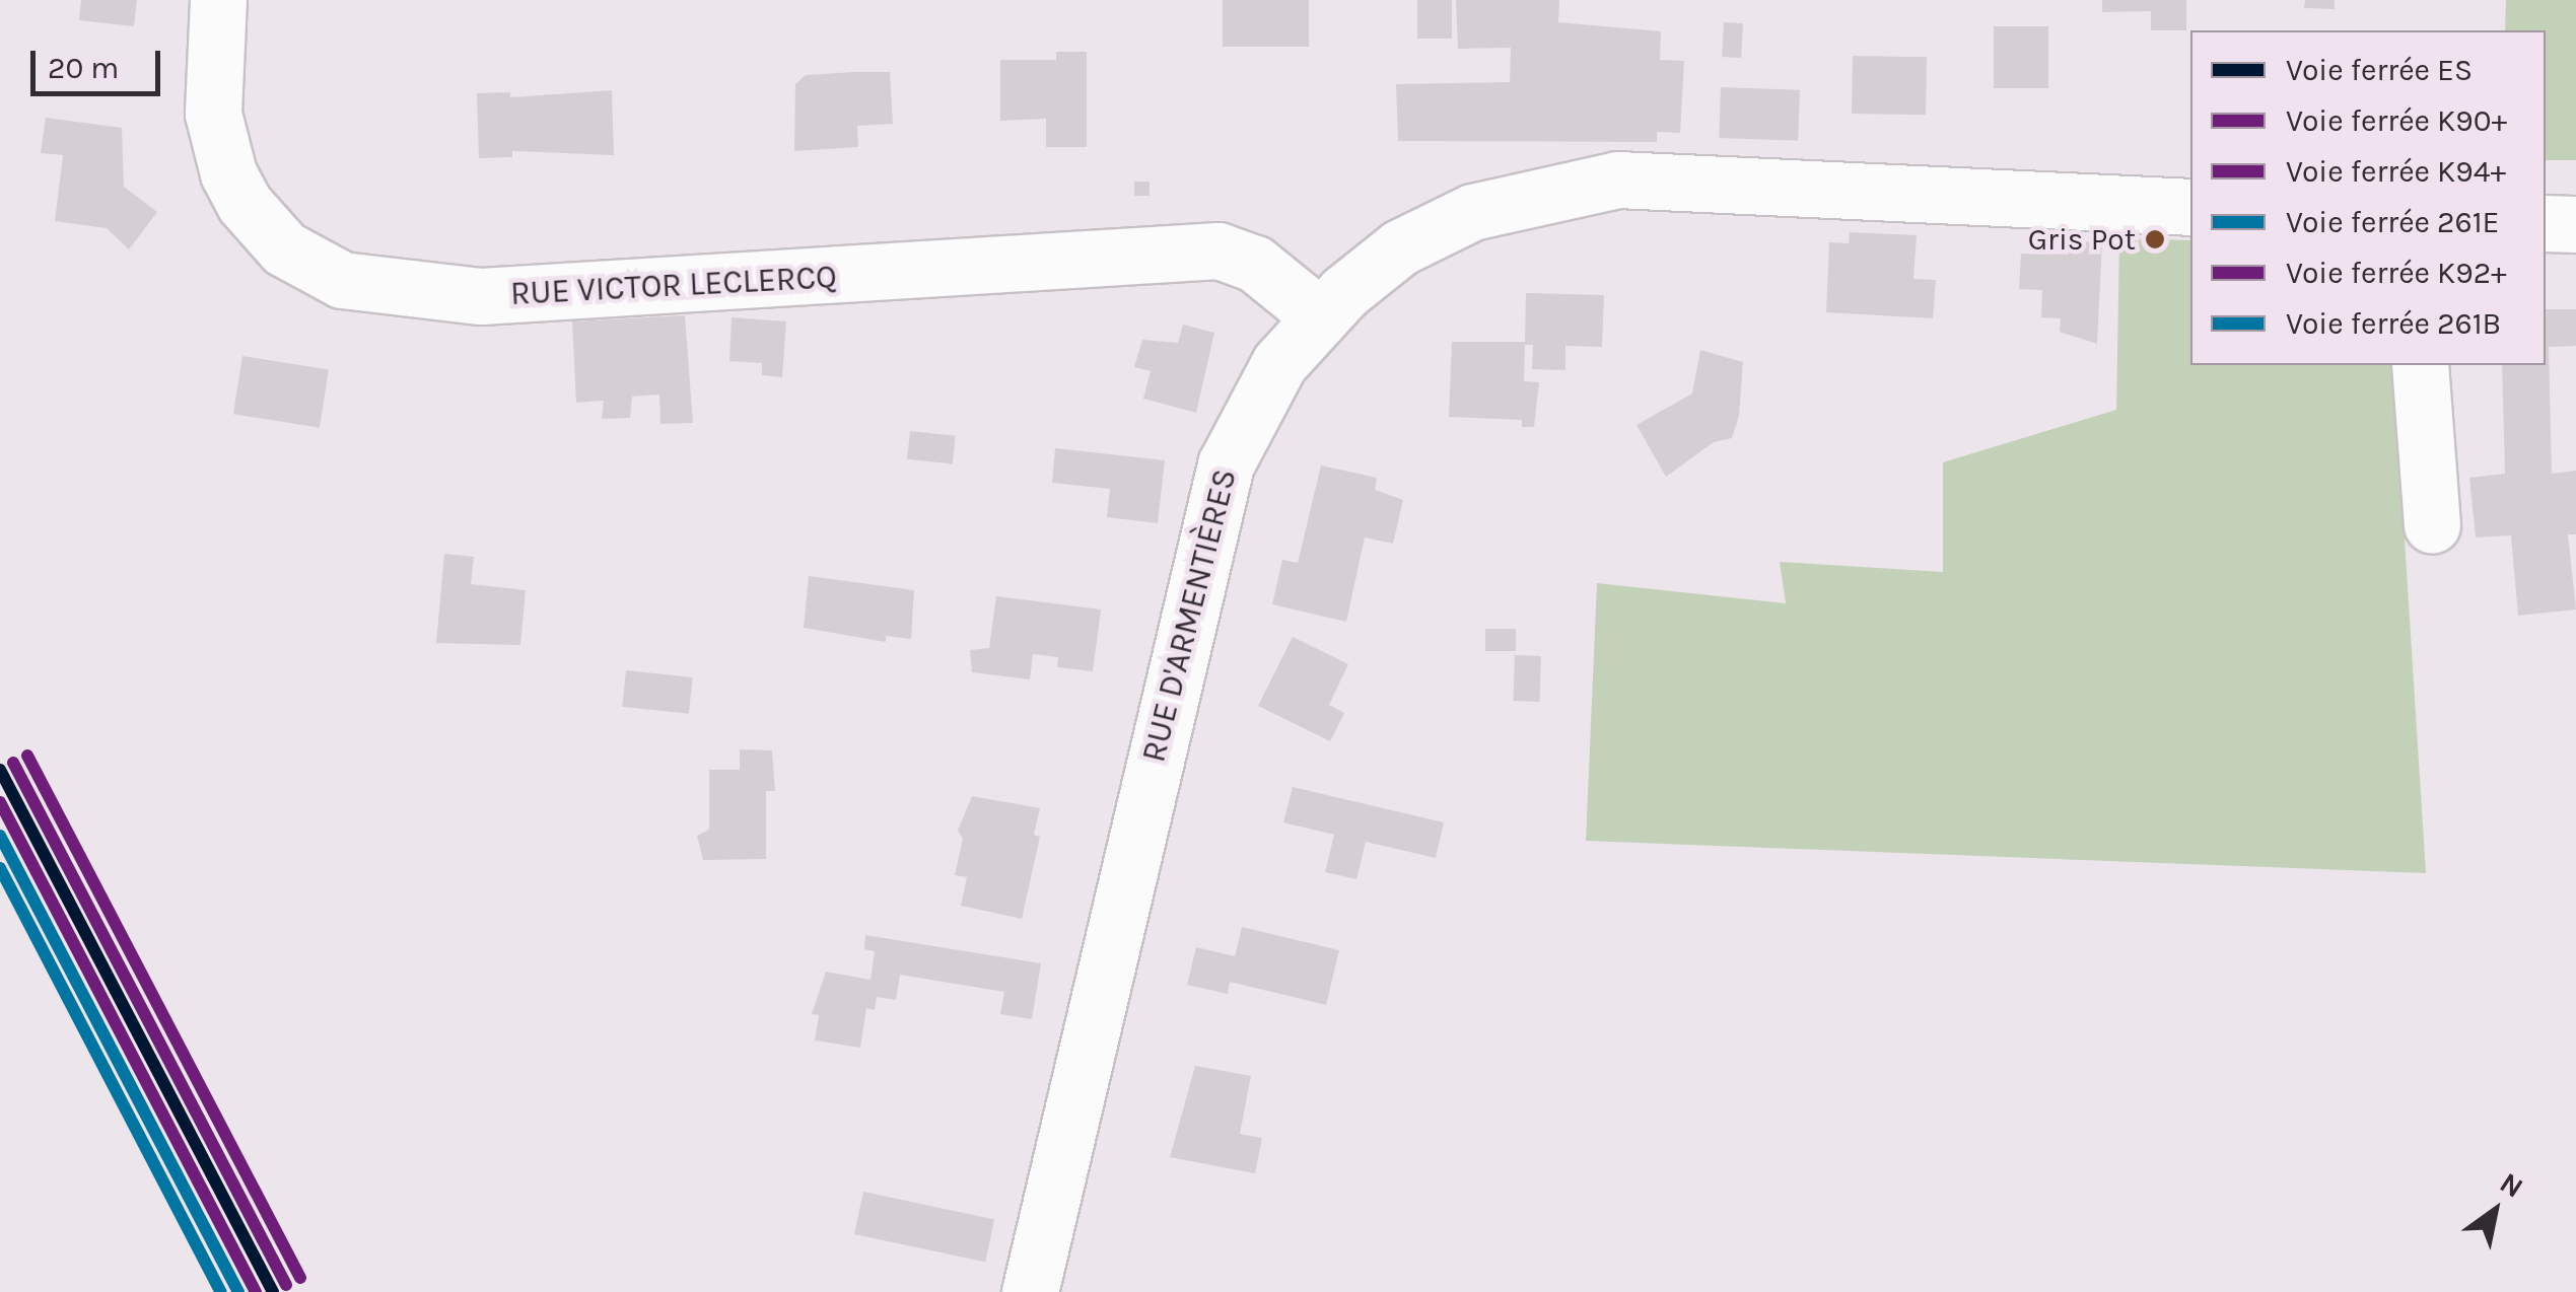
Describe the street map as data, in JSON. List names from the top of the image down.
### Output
{
  "streets": {
    "main road": ["RUE VICTOR LECLERCQ", "RUE D'ARMENTIÈRES"]
  },
  "crossings": [
    ["RUE VICTOR LECLERCQ", "RUE D'ARMENTIÈRES"]
  ],
  "places": ["Gris Pot"],
  "lines": [
    "rail line K92+",
    "rail line K94+",
    "rail line ES",
    "rail line K90+",
    "rail line 261E",
    "rail line 261B"
  ],
  "legend": [
    "Voie ferrée ES",
    "Voie ferrée K90+",
    "Voie ferrée K94+",
    "Voie ferrée 261E",
    "Voie ferrée K92+",
    "Voie ferrée 261B"
  ],
  "scale_bar": "20 m",
  "north": "top right"
}
